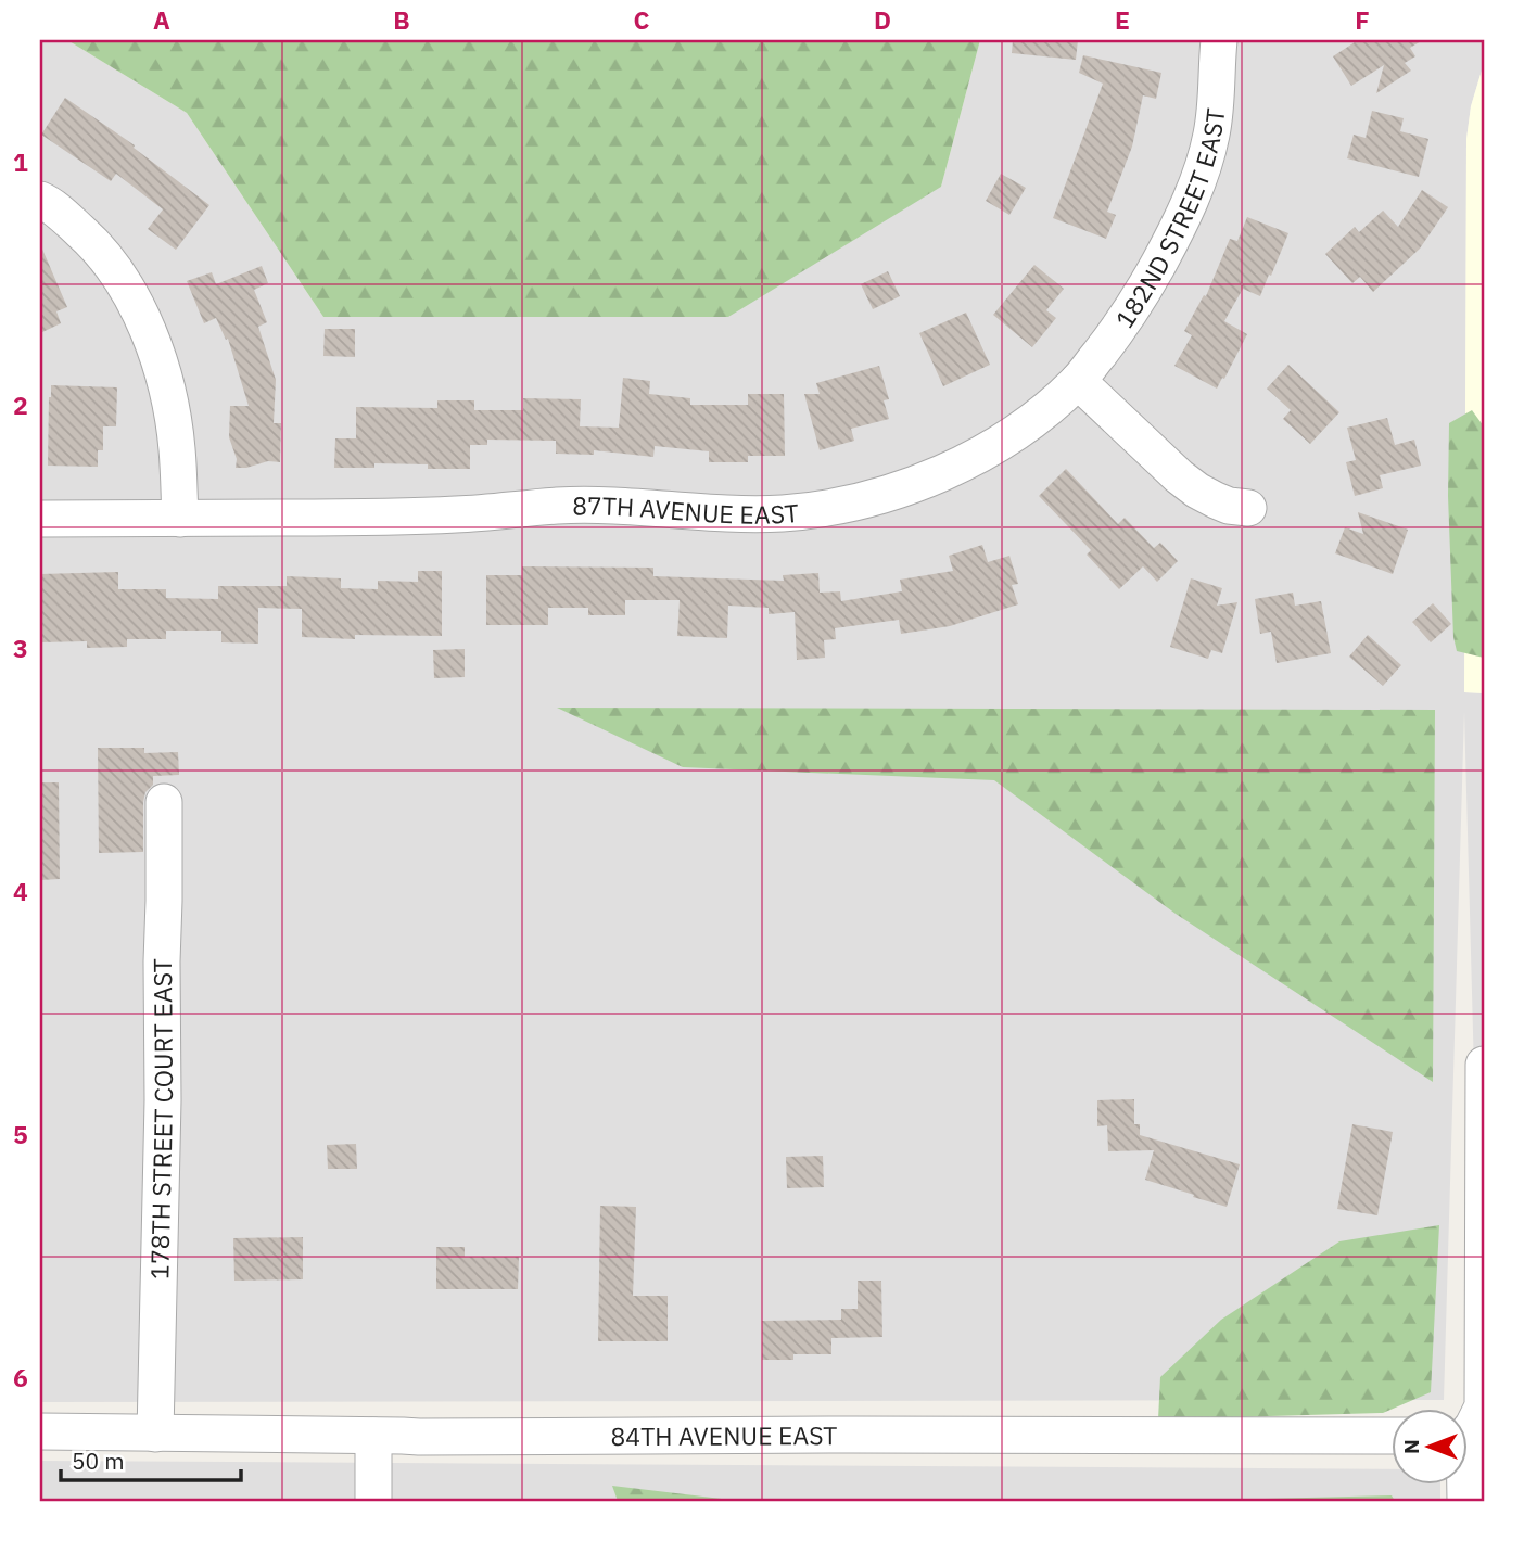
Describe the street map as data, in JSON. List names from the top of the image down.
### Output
{
  "streets": {
    "street": [
      "182ND STREET EAST",
      "87TH AVENUE EAST",
      "178TH STREET COURT EAST",
      "84TH AVENUE EAST"
    ]
  },
  "crossings": [
    ["182ND STREET EAST", "87TH AVENUE EAST"],
    ["178TH STREET COURT EAST", "84TH AVENUE EAST"]
  ],
  "scale_bar": "50 m",
  "north": "left",
  "grid": {
    "columns": [
      "A",
      "B",
      "C",
      "D",
      "E",
      "F"
    ],
    "rows": [
      "1",
      "2",
      "3",
      "4",
      "5",
      "6"
    ]
  }
}
